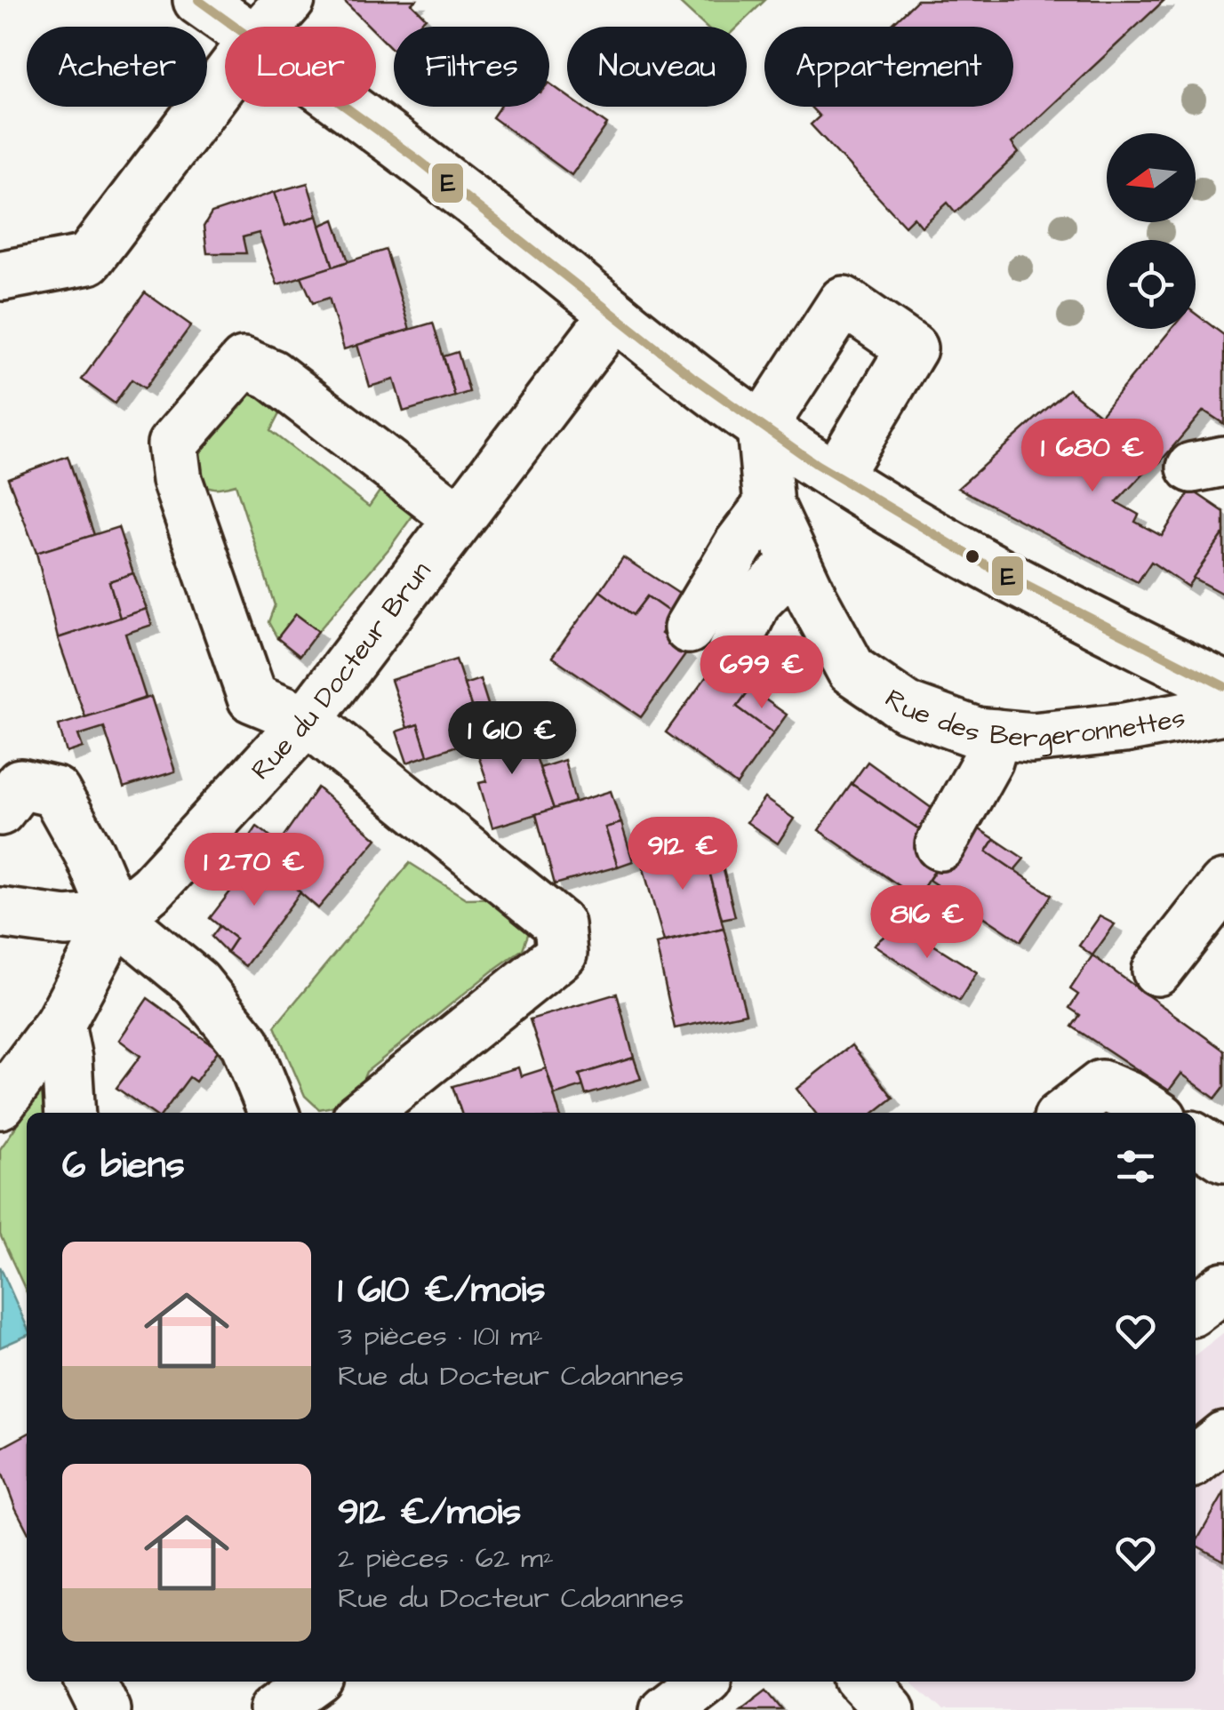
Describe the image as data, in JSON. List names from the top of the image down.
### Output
{
  "streets": {
    "street": ["Rue du Docteur Brun", "Rue des Bergeronnettes"]
  },
  "lines": ["transit line E"],
  "north": "left",
  "page": {
    "chip": [
      "Acheter",
      "Louer",
      "Filtres",
      "Nouveau",
      "Appartement"
    ],
    "price": [
      "1 680 €",
      "699 €",
      "1 610 €",
      "912 €",
      "1 270 €",
      "816 €"
    ],
    "heading": "6 biens",
    "list": [
      {
        "name": "1 610 €/mois",
        "note": "3 pièces · 101 m² · Rue du Docteur Cabannes"
      },
      {
        "name": "912 €/mois",
        "note": "2 pièces · 62 m² · Rue du Docteur Cabannes"
      }
    ]
  }
}
